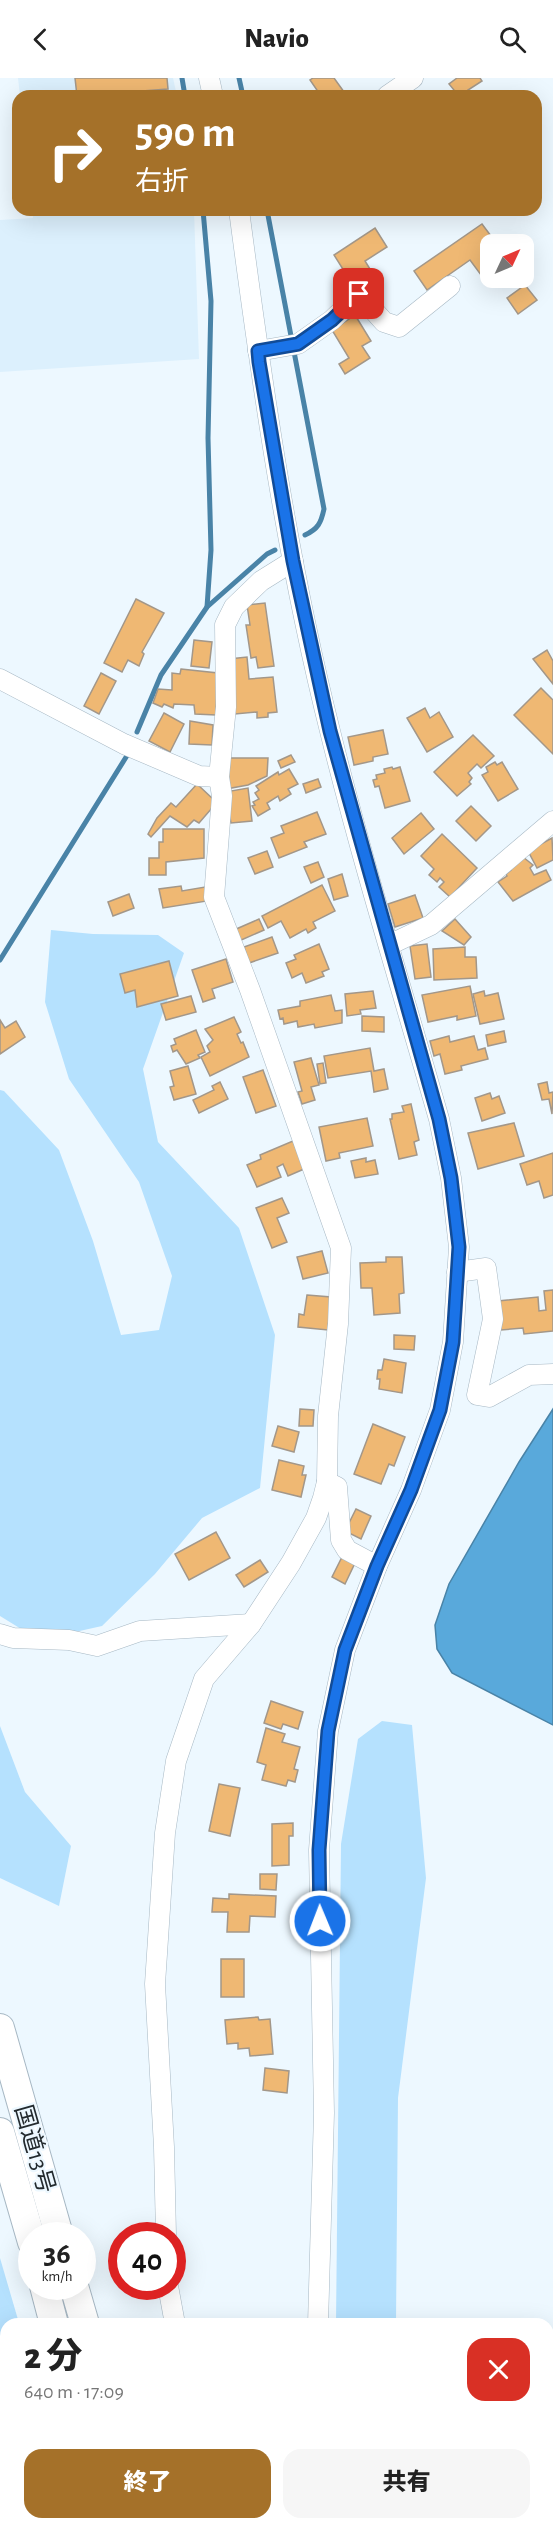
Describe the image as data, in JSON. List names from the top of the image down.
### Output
{
  "streets": {
    "highway": ["国道13号"]
  },
  "north": "top right",
  "page": {
    "header": "Navio",
    "turn": ["590 m", "右折"],
    "speed": "36 km/h",
    "limit": "40",
    "heading": ["2 分", "640 m · 17:09"],
    "buttons": ["終了", "共有"]
  }
}
